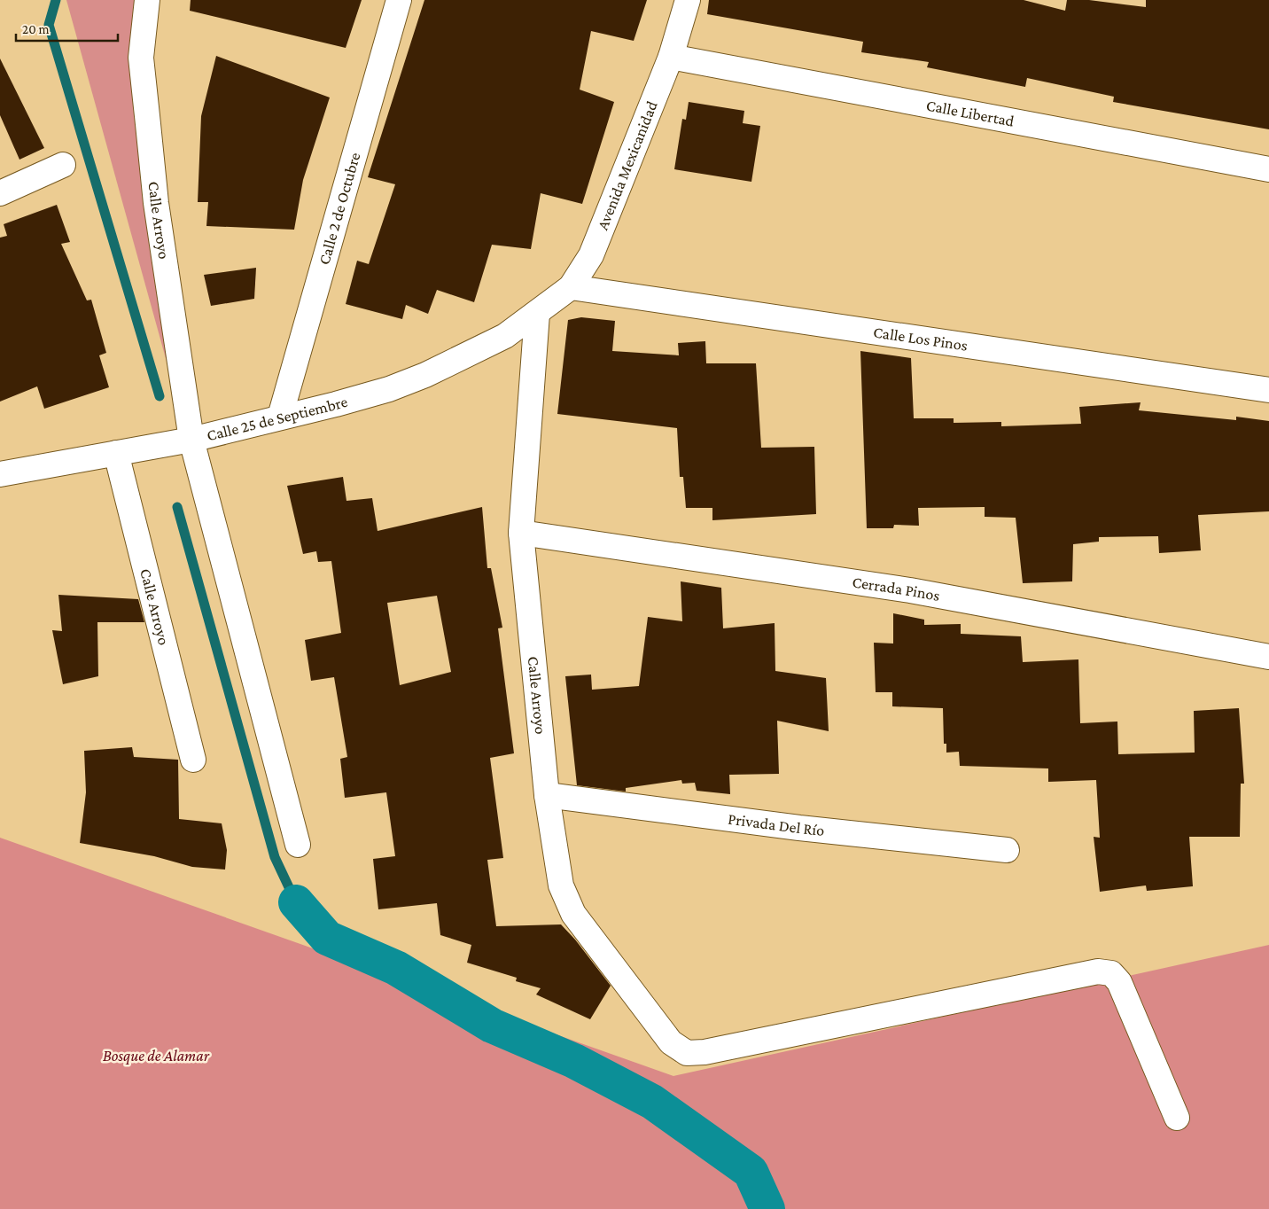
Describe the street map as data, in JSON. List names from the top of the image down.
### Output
{
  "streets": {
    "street": [
      "Calle Libertad",
      "Avenida Mexicanidad",
      "Calle 2 de Octubre",
      "Calle Arroyo",
      "Calle Los Pinos",
      "Calle 25 de Septiembre",
      "Cerrada Pinos",
      "Privada Del Río"
    ]
  },
  "crossings": [
    ["Calle Libertad", "Avenida Mexicanidad"],
    ["Avenida Mexicanidad", "Calle Arroyo"],
    ["Avenida Mexicanidad", "Calle Los Pinos"],
    ["Avenida Mexicanidad", "Calle 25 de Septiembre"],
    ["Calle 2 de Octubre", "Calle 25 de Septiembre"],
    ["Calle Arroyo", "Calle 25 de Septiembre"],
    ["Calle Arroyo", "Cerrada Pinos"],
    ["Calle Arroyo", "Privada Del Río"]
  ],
  "parks": ["Bosque de Alamar"],
  "scale_bar": "20 m"
}
